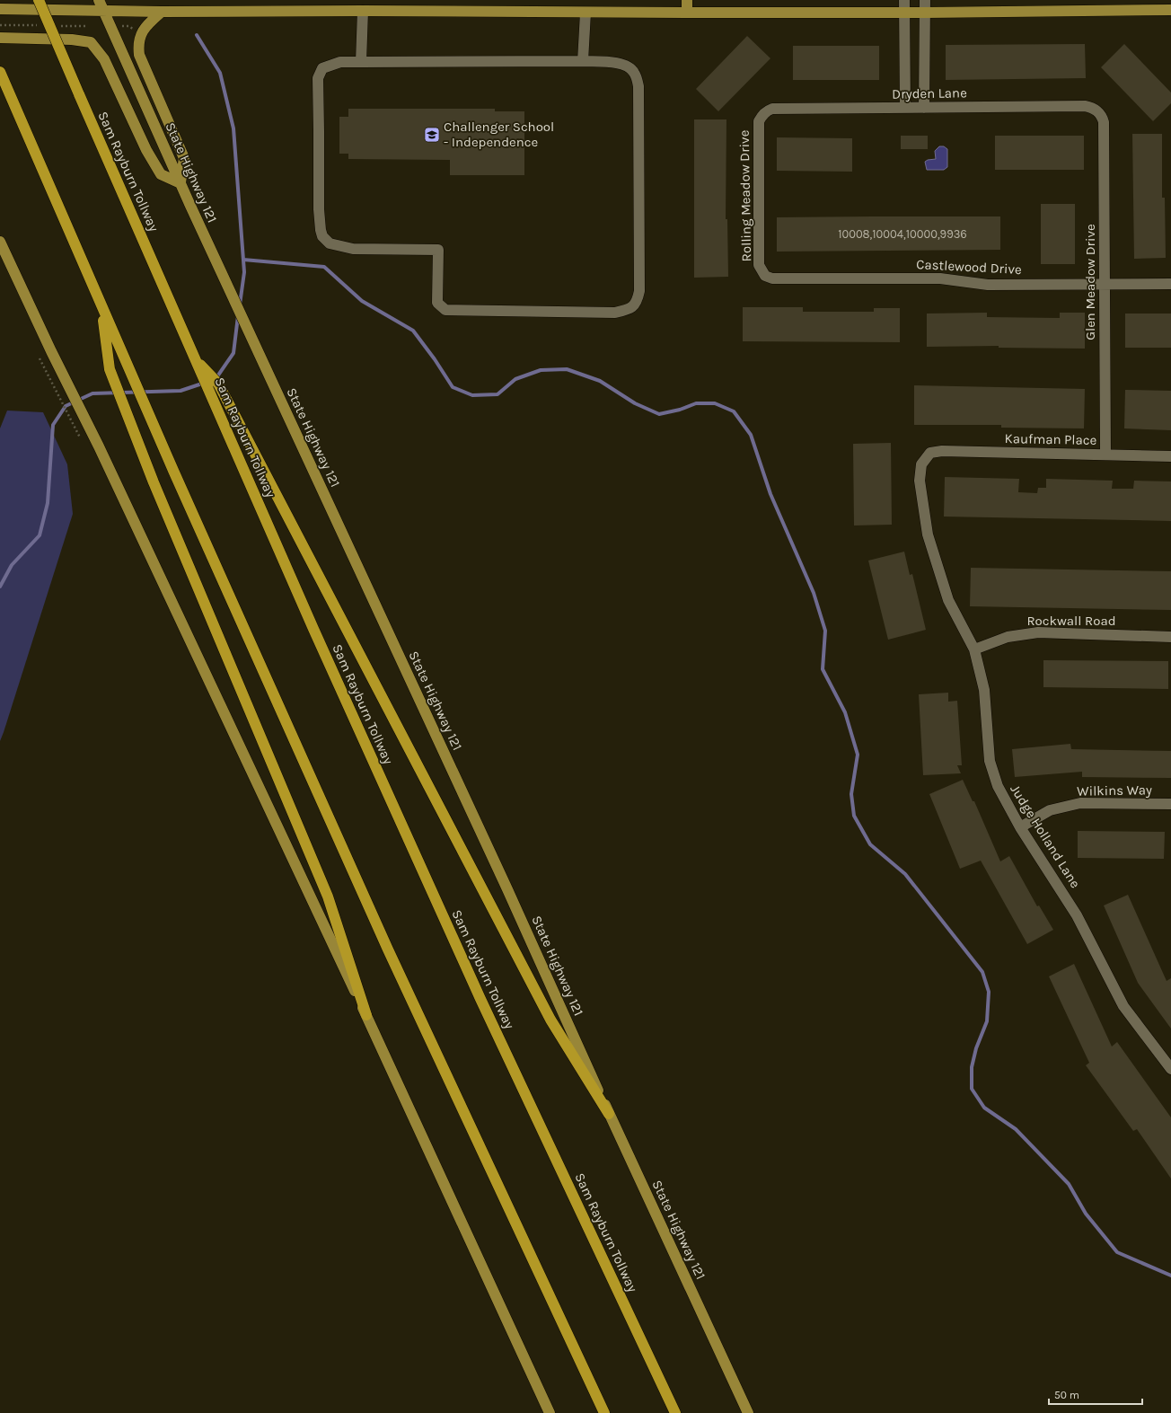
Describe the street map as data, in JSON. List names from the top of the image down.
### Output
{
  "streets": {
    "highway": ["Sam Rayburn Tollway"],
    "main road": ["State Highway 121"],
    "street": [
      "Dryden Lane",
      "Rolling Meadow Drive",
      "Castlewood Drive",
      "Glen Meadow Drive",
      "Kaufman Place",
      "Rockwall Road",
      "Wilkins Way",
      "Judge Holland Lane"
    ]
  },
  "crossings": [
    ["Dryden Lane", "Rolling Meadow Drive"],
    ["Dryden Lane", "Glen Meadow Drive"],
    ["Rolling Meadow Drive", "Castlewood Drive"],
    ["Castlewood Drive", "Glen Meadow Drive"],
    ["Glen Meadow Drive", "Kaufman Place"],
    ["Kaufman Place", "Judge Holland Lane"],
    ["Rockwall Road", "Judge Holland Lane"],
    ["Wilkins Way", "Judge Holland Lane"]
  ],
  "places": {
    "school or university": ["Challenger School - Independence"]
  },
  "house_numbers": ["10008,10004,10000,9936"],
  "scale_bar": "50 m"
}
